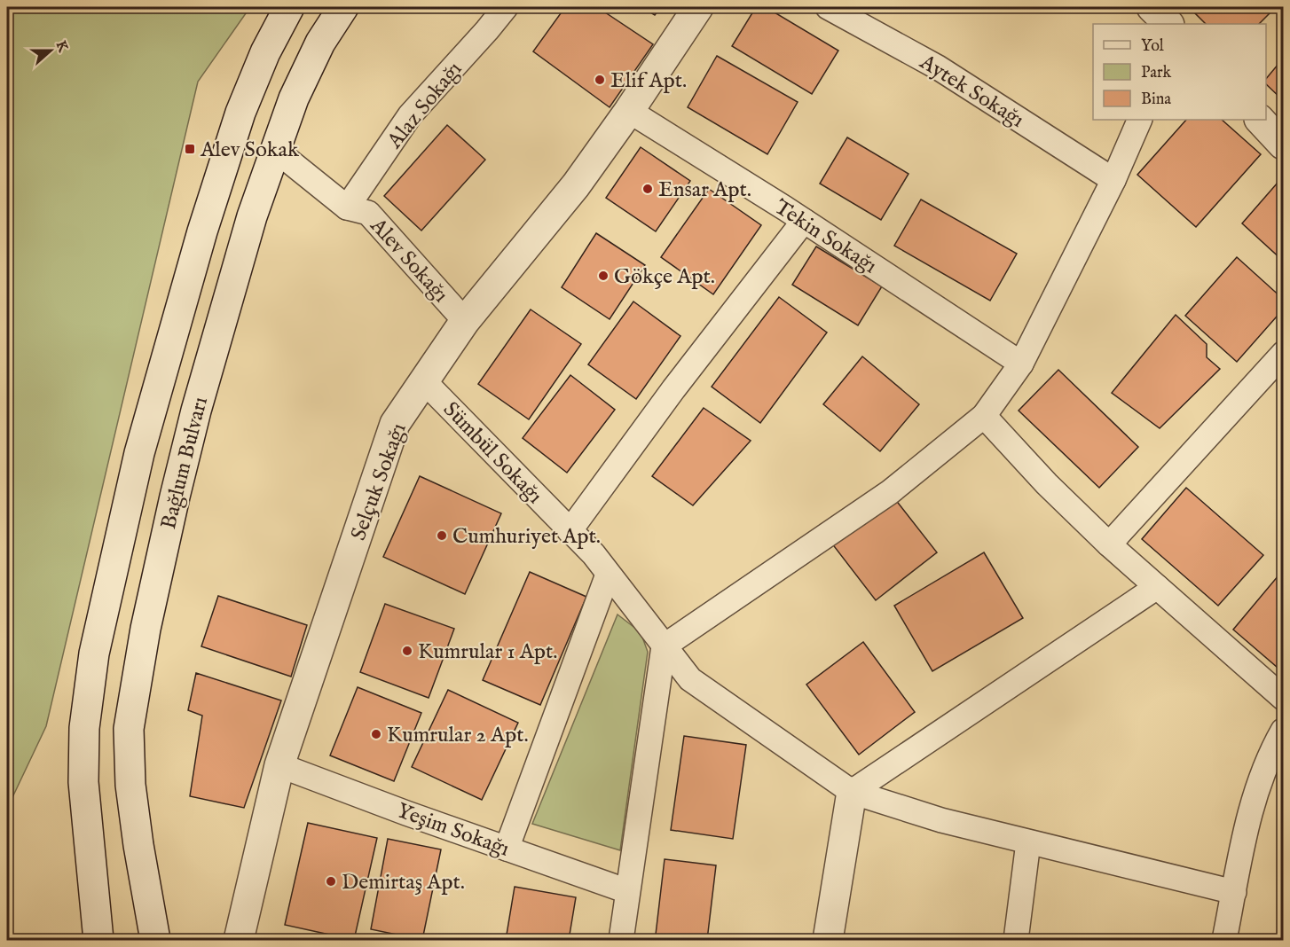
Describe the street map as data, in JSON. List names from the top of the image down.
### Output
{
  "streets": {
    "main road": ["Bağlum Bulvarı", "Selçuk Sokağı"],
    "street": [
      "Aytek Sokağı",
      "Alaz Sokağı",
      "Tekin Sokağı",
      "Alev Sokağı",
      "Sümbül Sokağı",
      "Yeşim Sokağı"
    ]
  },
  "crossings": [
    ["Alaz Sokağı", "Alev Sokağı"],
    ["Tekin Sokağı", "Selçuk Sokağı"],
    ["Alev Sokağı", "Bağlum Bulvarı"],
    ["Alev Sokağı", "Selçuk Sokağı"],
    ["Sümbül Sokağı", "Selçuk Sokağı"],
    ["Selçuk Sokağı", "Yeşim Sokağı"]
  ],
  "places": {
    "other": [
      "Elif Apt.",
      "Ensar Apt.",
      "Gökçe Apt.",
      "Cumhuriyet Apt.",
      "Kumrular 1 Apt.",
      "Kumrular 2 Apt.",
      "Demirtaş Apt."
    ],
    "transit": ["Alev Sokak"]
  },
  "legend": ["Yol", "Park", "Bina"],
  "north": "right"
}
